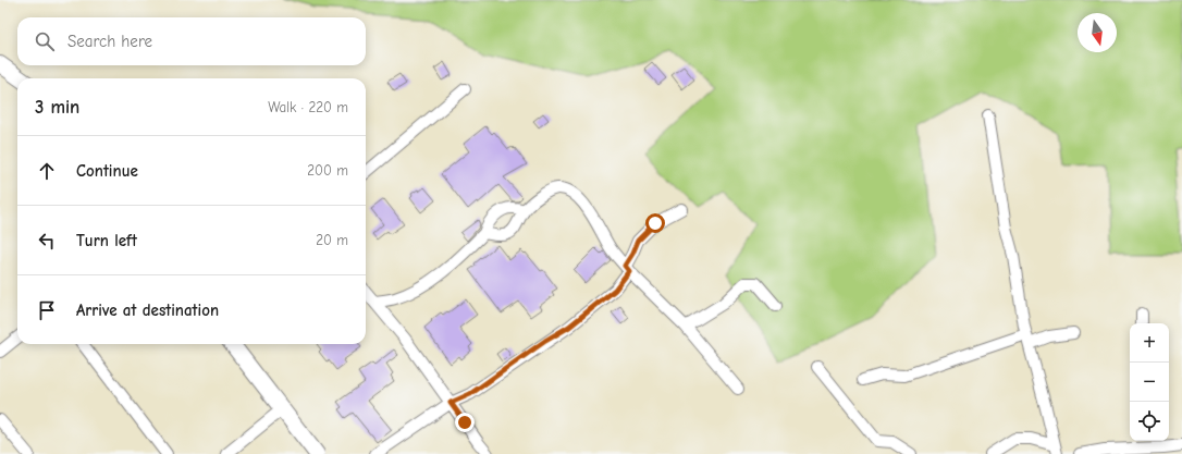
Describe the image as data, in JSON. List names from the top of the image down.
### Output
{
  "north": "bottom",
  "page": {
    "search": "Search here",
    "heading": ["3 min", "Walk · 220 m"],
    "list": [
      ["Continue", "200 m"],
      ["Turn left", "20 m"],
      "Arrive at destination"
    ],
    "map_buttons": ["+", "−"]
  }
}
